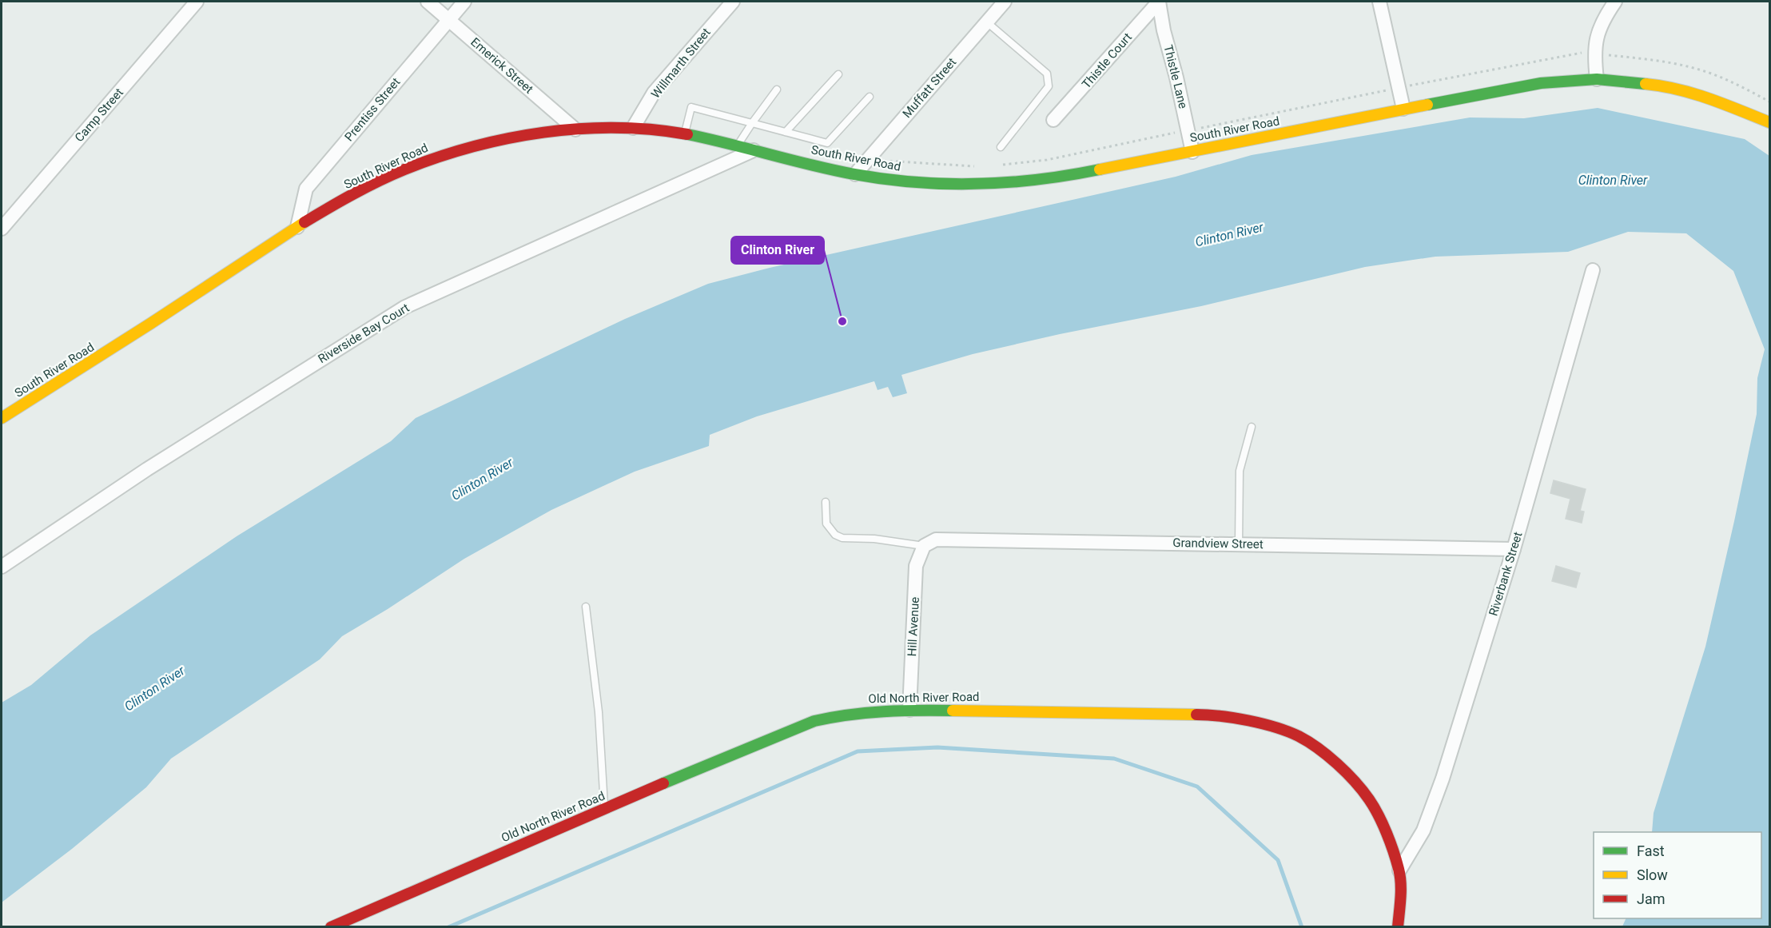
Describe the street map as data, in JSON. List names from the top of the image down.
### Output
{
  "streets": {
    "street": [
      "Thistle Court",
      "Willmarth Street",
      "Emerick Street",
      "Thistle Lane",
      "Muffatt Street",
      "Prentiss Street",
      "Camp Street",
      "South River Road",
      "Riverside Bay Court",
      "Grandview Street",
      "Riverbank Street",
      "Hill Avenue",
      "Old North River Road"
    ]
  },
  "crossings": [
    ["Thistle Court", "Thistle Lane"],
    ["Willmarth Street", "South River Road"],
    ["Emerick Street", "Prentiss Street"],
    ["Emerick Street", "South River Road"],
    ["Thistle Lane", "South River Road"],
    ["Muffatt Street", "South River Road"],
    ["Prentiss Street", "South River Road"],
    ["South River Road", "Riverside Bay Court"],
    ["Grandview Street", "Riverbank Street"],
    ["Grandview Street", "Hill Avenue"],
    ["Riverbank Street", "Old North River Road"],
    ["Hill Avenue", "Old North River Road"]
  ],
  "water": ["Clinton River"],
  "places": ["Clinton River"],
  "legend": ["Fast", "Slow", "Jam"]
}
